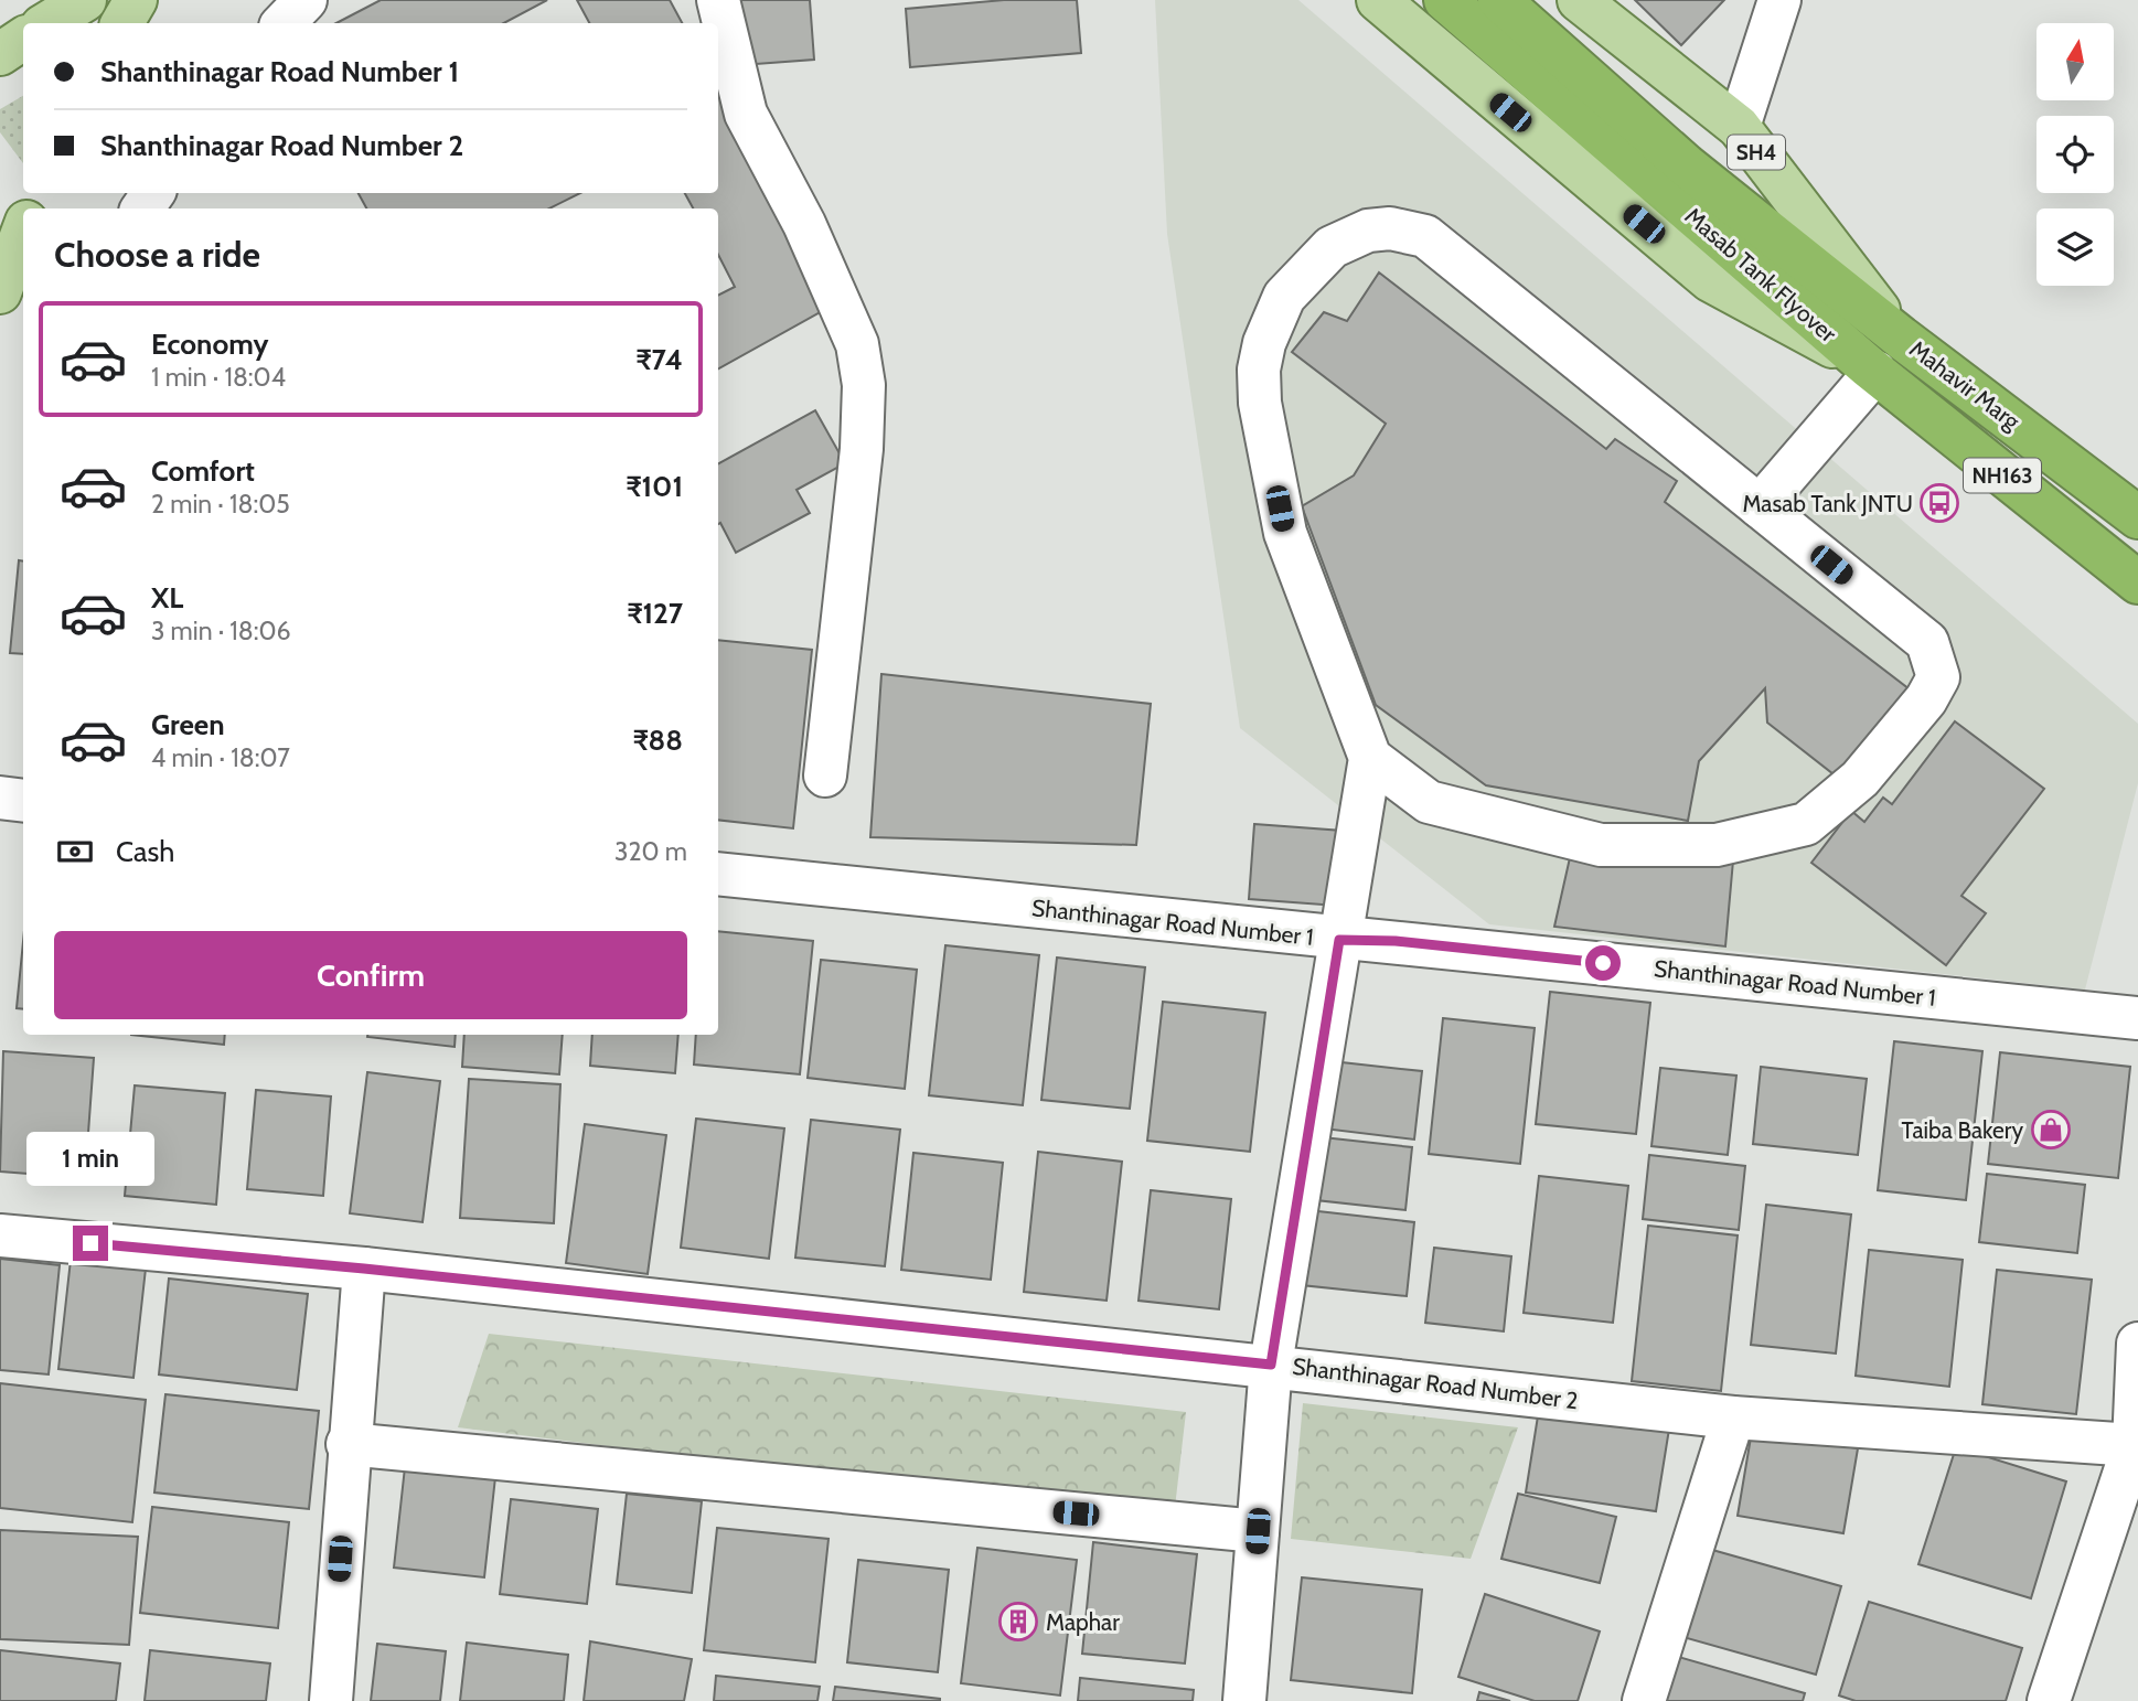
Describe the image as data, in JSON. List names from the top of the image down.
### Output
{
  "streets": {
    "highway": ["Masab Tank Flyover", "Mahavir Marg", "NH163"],
    "main road": ["SH4"],
    "street": ["Shanthinagar Road Number 1", "Shanthinagar Road Number 2"]
  },
  "crossings": [
    ["SH4", "Masab Tank Flyover"],
    ["SH4", "Mahavir Marg"],
    ["Masab Tank Flyover", "Mahavir Marg"]
  ],
  "places": {
    "bus stop": ["Masab Tank JNTU"],
    "shop": ["Taiba Bakery"],
    "building": ["Maphar"]
  },
  "north": "top",
  "page": {
    "banner": ["Shanthinagar Road Number 1", "Shanthinagar Road Number 2"],
    "heading": "Choose a ride",
    "list": [
      {
        "name": "Economy",
        "note": "1 min · 18:04",
        "value": "₹74"
      },
      {
        "name": "Comfort",
        "note": "2 min · 18:05",
        "value": "₹101"
      },
      {
        "name": "XL",
        "note": "3 min · 18:06",
        "value": "₹127"
      },
      {
        "name": "Green",
        "note": "4 min · 18:07",
        "value": "₹88"
      }
    ],
    "pay": ["Cash", "320 m"],
    "buttons": "Confirm",
    "bubble": "1 min"
  }
}
